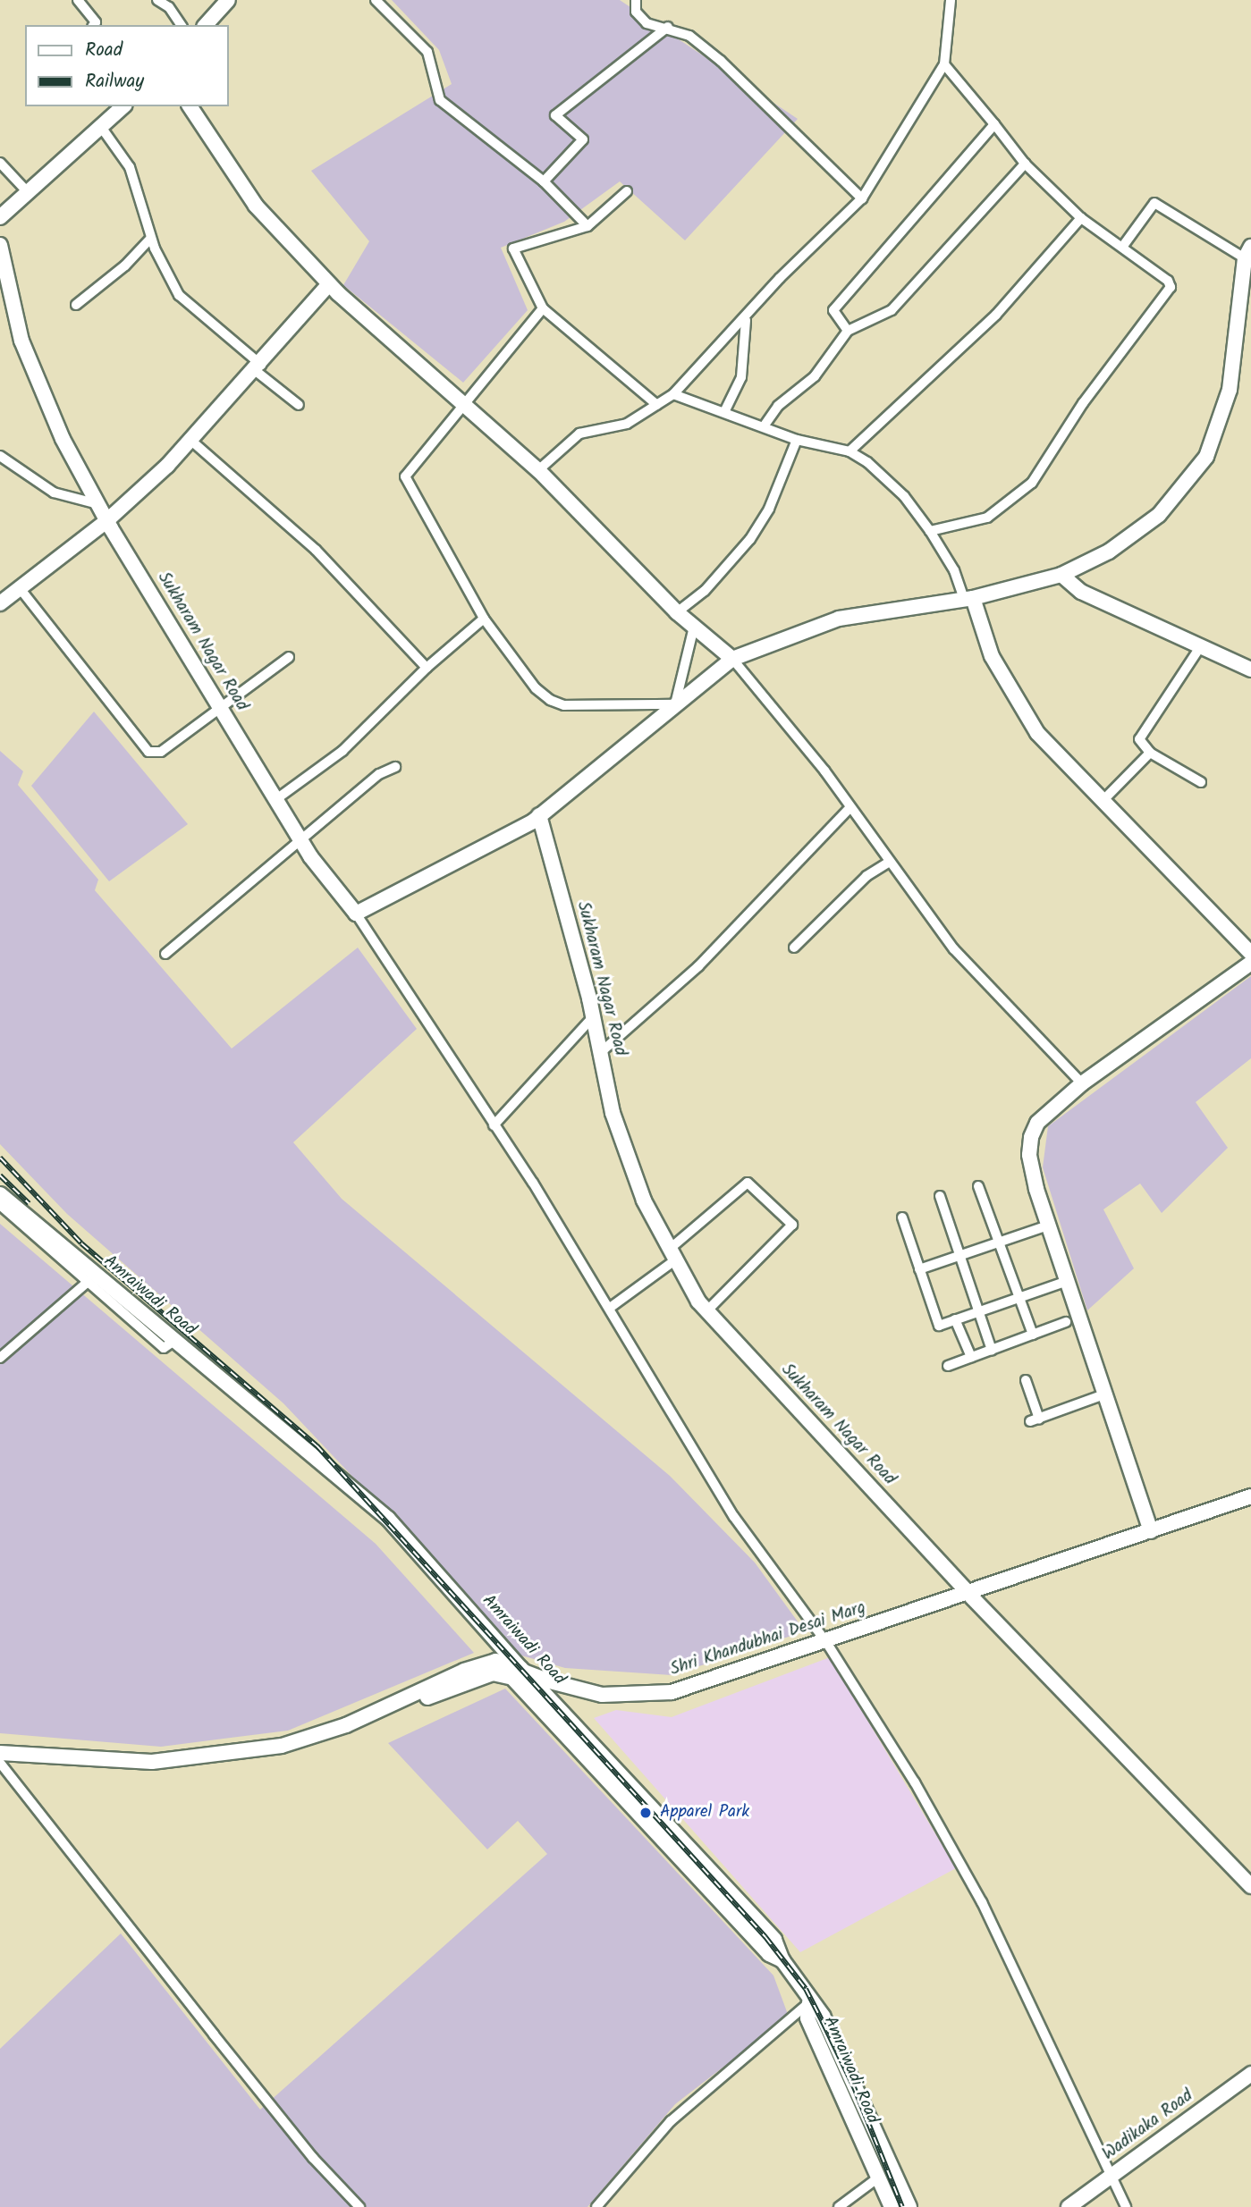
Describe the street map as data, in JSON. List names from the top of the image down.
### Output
{
  "streets": {
    "main road": [
      "Sukharam Nagar Road",
      "Amraiwadi Road",
      "Shri Khandubhai Desai Marg",
      "Wadikaka Road"
    ]
  },
  "crossings": [
    ["Sukharam Nagar Road", "Shri Khandubhai Desai Marg"],
    ["Amraiwadi Road", "Shri Khandubhai Desai Marg"]
  ],
  "places": ["Apparel Park"],
  "legend": ["Road", "Railway"]
}
